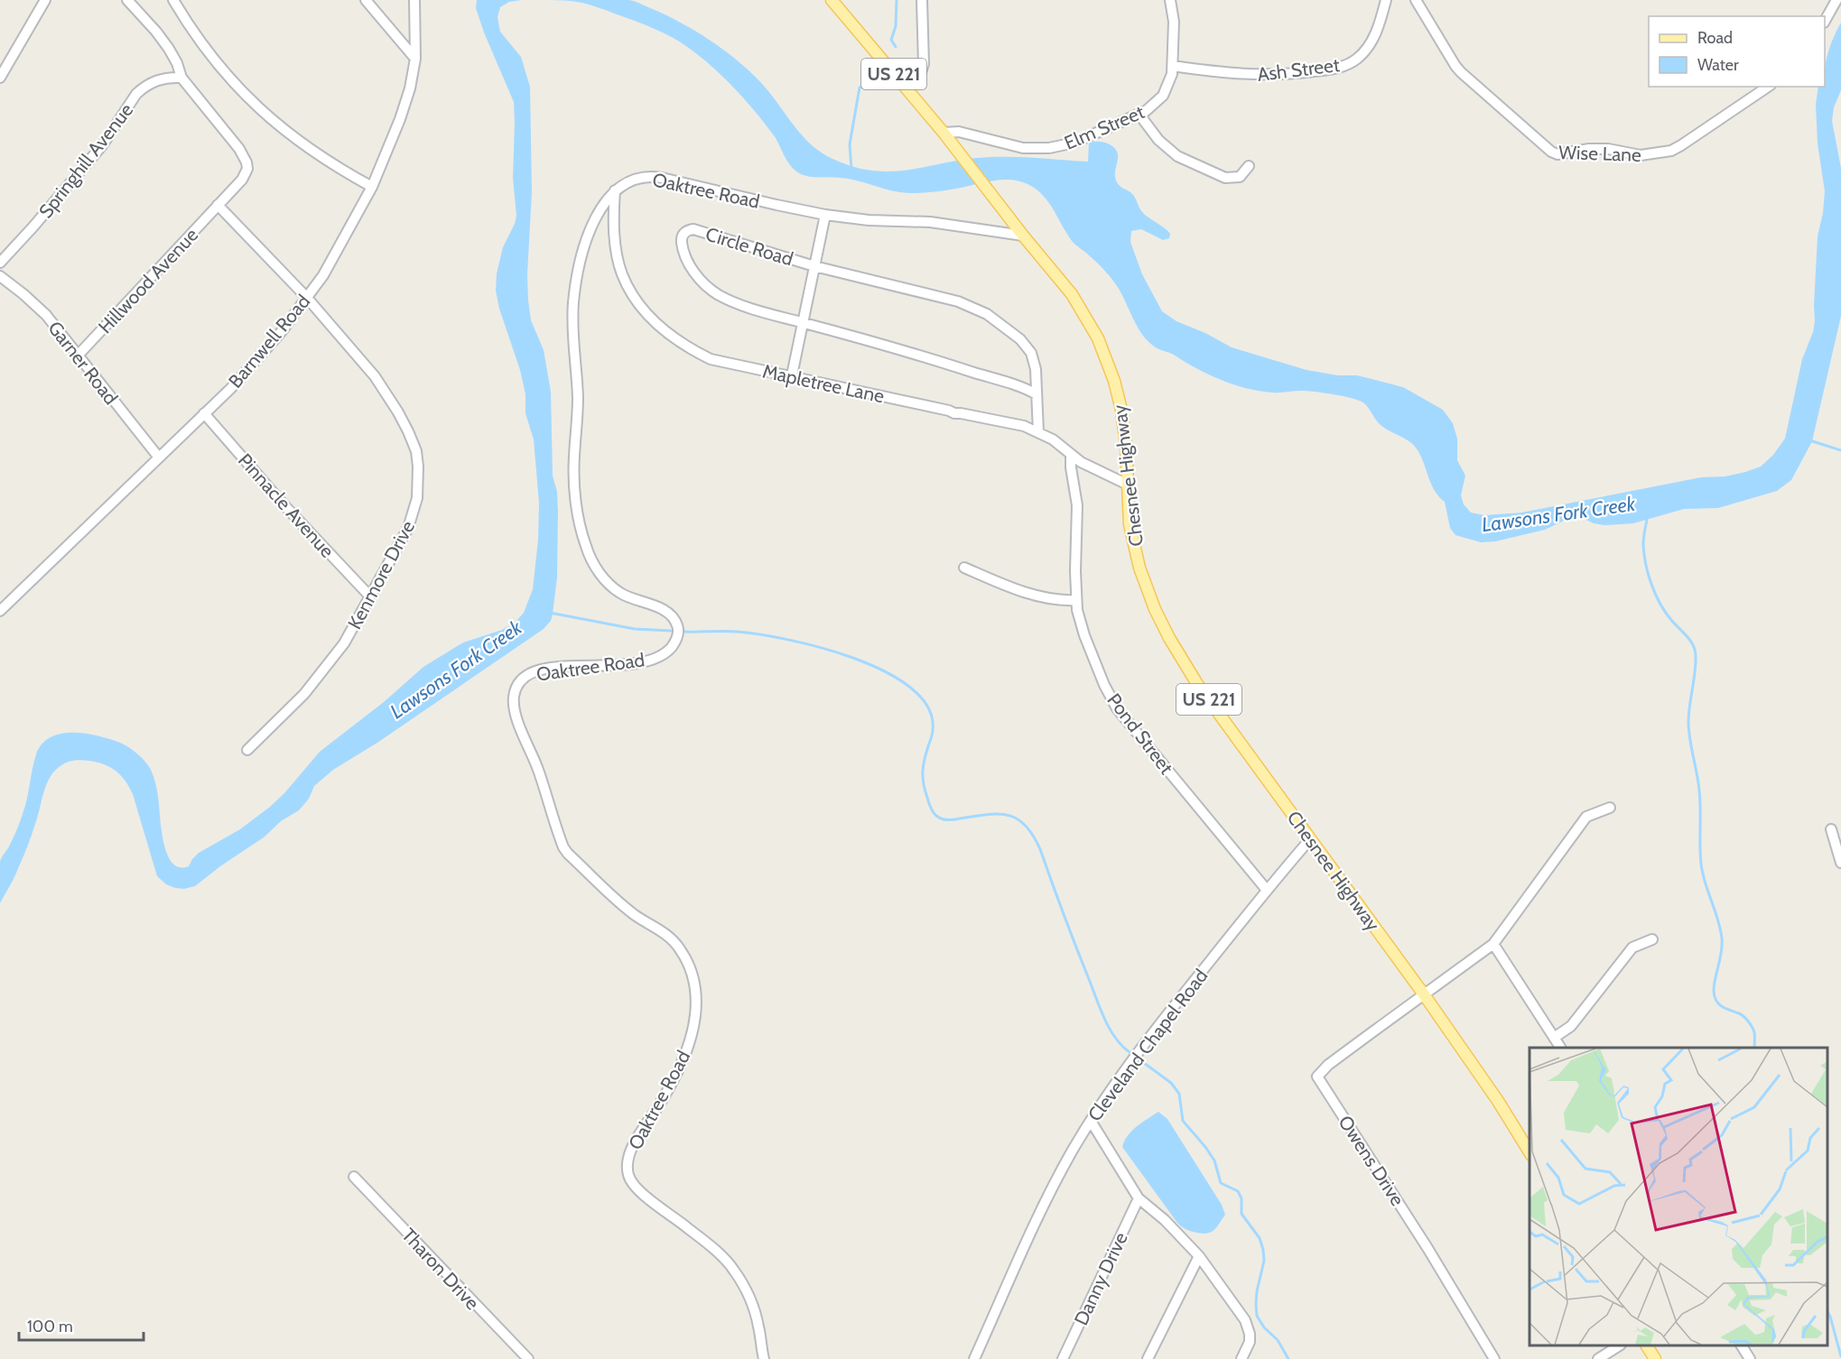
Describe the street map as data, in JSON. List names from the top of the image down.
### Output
{
  "streets": {
    "main road": ["US 221", "Chesnee Highway"],
    "street": [
      "Ash Street",
      "Elm Street",
      "Wise Lane",
      "Springhill Avenue",
      "Oaktree Road",
      "Circle Road",
      "Hillwood Avenue",
      "Barnwell Road",
      "Garner Road",
      "Mapletree Lane",
      "Pinnacle Avenue",
      "Kenmore Drive",
      "Pond Street",
      "Cleveland Chapel Road",
      "Owens Drive",
      "Tharon Drive",
      "Danny Drive"
    ]
  },
  "crossings": [
    ["Ash Street", "Elm Street"],
    ["Elm Street", "Chesnee Highway"],
    ["Springhill Avenue", "Hillwood Avenue"],
    ["Oaktree Road", "Mapletree Lane"],
    ["Oaktree Road", "Chesnee Highway"],
    ["Circle Road", "Mapletree Lane"],
    ["Hillwood Avenue", "Garner Road"],
    ["Hillwood Avenue", "Kenmore Drive"],
    ["Barnwell Road", "Garner Road"],
    ["Barnwell Road", "Pinnacle Avenue"],
    ["Barnwell Road", "Kenmore Drive"],
    ["Mapletree Lane", "Chesnee Highway"],
    ["Mapletree Lane", "Pond Street"],
    ["Chesnee Highway", "Cleveland Chapel Road"],
    ["Chesnee Highway", "Owens Drive"],
    ["Pinnacle Avenue", "Kenmore Drive"],
    ["Pond Street", "Cleveland Chapel Road"]
  ],
  "water": ["Lawsons Fork Creek"],
  "legend": ["Road", "Water"],
  "scale_bar": "100 m"
}
